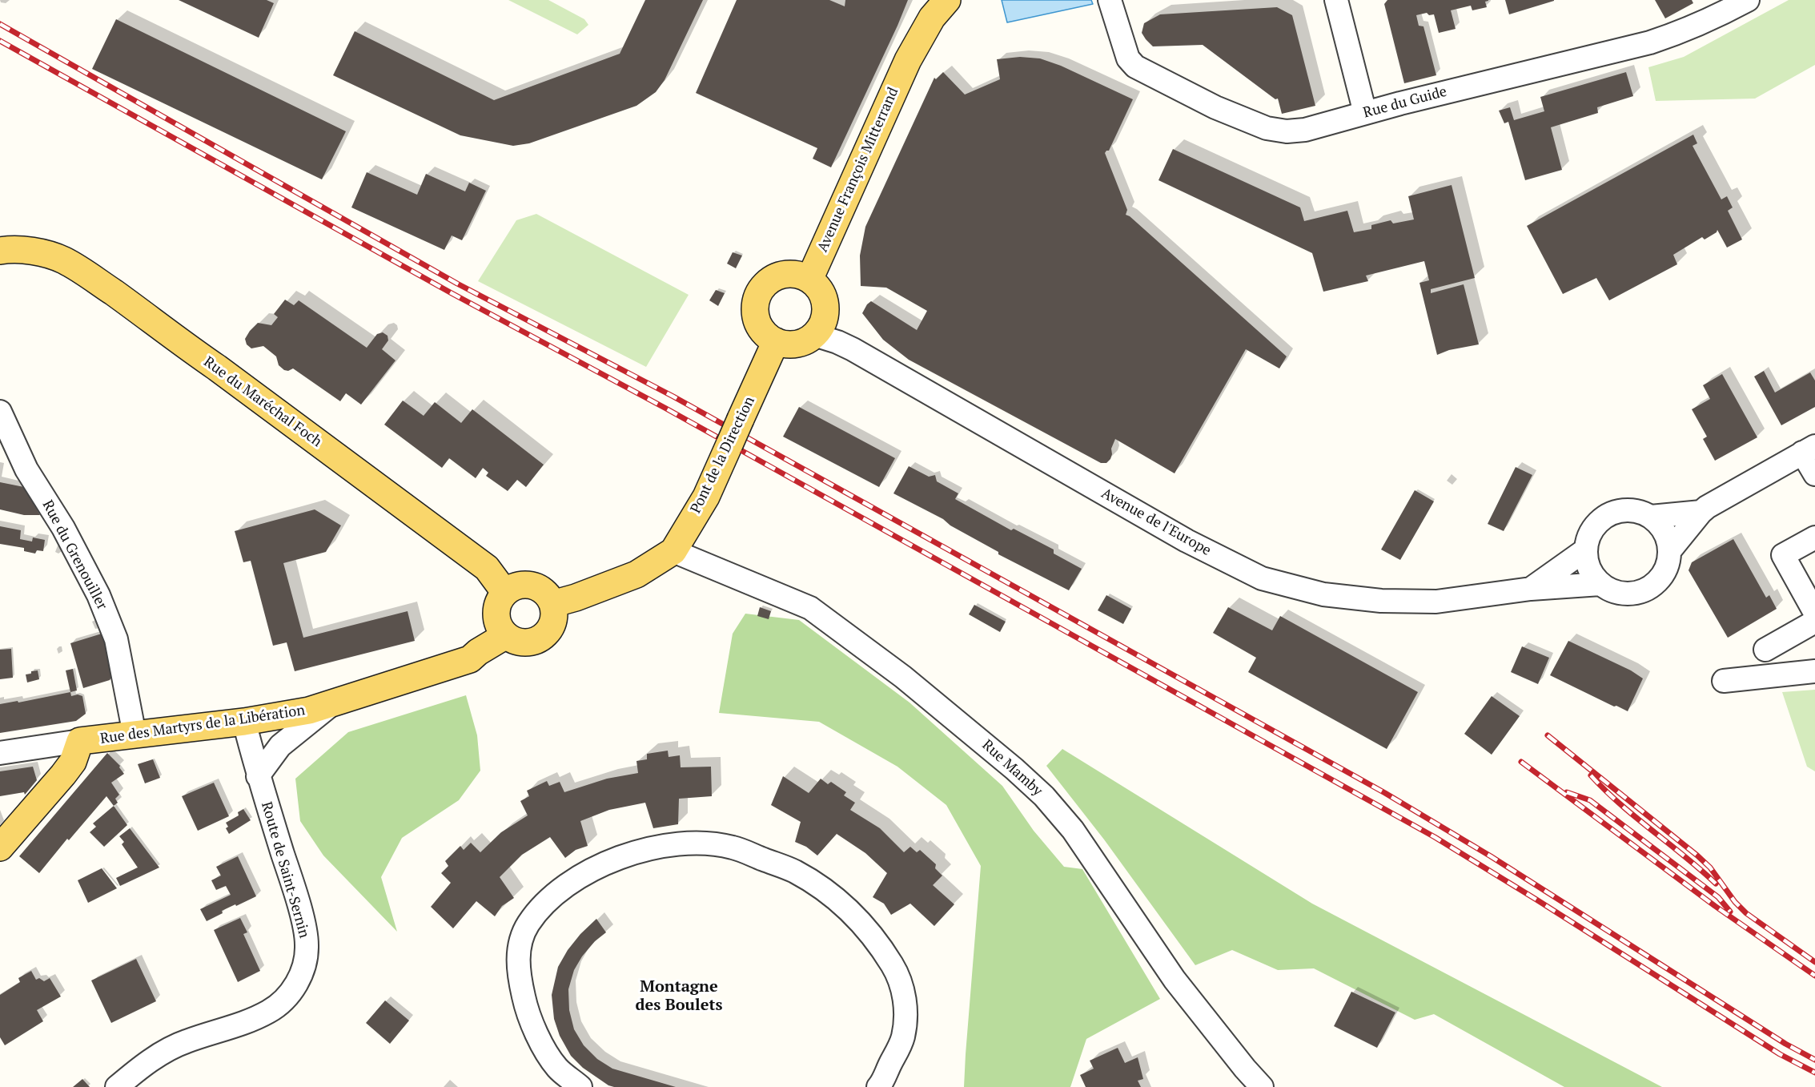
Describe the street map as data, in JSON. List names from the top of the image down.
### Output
{
  "streets": {
    "main road": [
      "Avenue François Mitterrand",
      "Rue du Maréchal Foch",
      "Pont de la Direction",
      "Rue des Martyrs de la Libération"
    ],
    "street": [
      "Rue du Guide",
      "Avenue de l'Europe",
      "Rue du Grenouiller",
      "Rue Mamby",
      "Route de Saint-Sernin"
    ]
  },
  "crossings": [
    ["Avenue François Mitterrand", "Pont de la Direction"],
    ["Avenue François Mitterrand", "Avenue de l'Europe"],
    ["Rue du Maréchal Foch", "Pont de la Direction"],
    ["Rue du Maréchal Foch", "Rue des Martyrs de la Libération"],
    ["Pont de la Direction", "Avenue de l'Europe"],
    ["Pont de la Direction", "Rue des Martyrs de la Libération"],
    ["Pont de la Direction", "Rue Mamby"],
    ["Rue du Grenouiller", "Rue des Martyrs de la Libération"],
    ["Rue des Martyrs de la Libération", "Route de Saint-Sernin"]
  ],
  "districts": ["Montagne des Boulets"]
}
